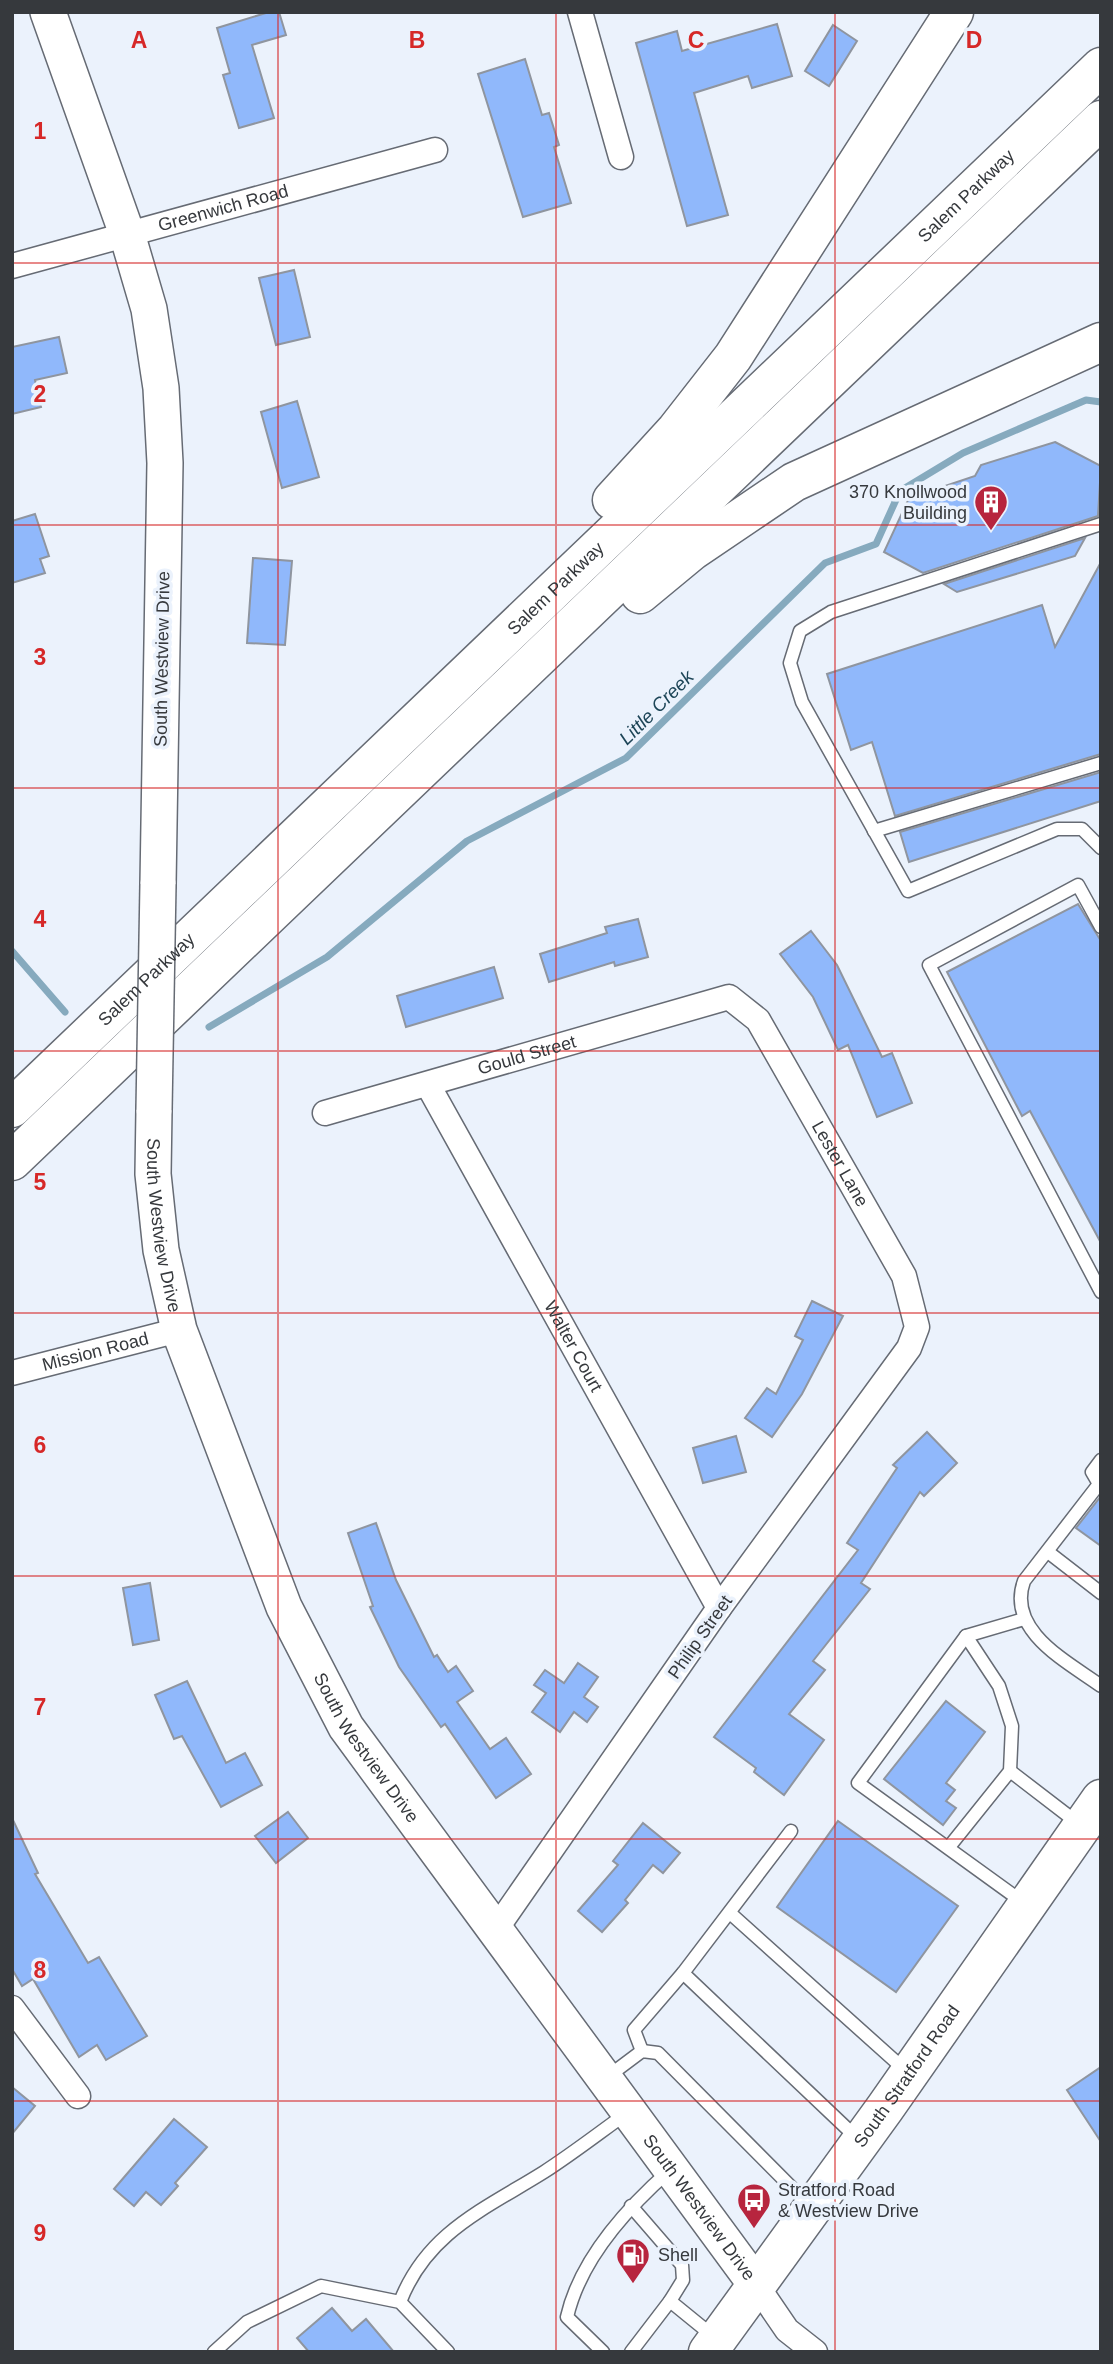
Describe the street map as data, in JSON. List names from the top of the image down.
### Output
{
  "streets": {
    "main road": ["Salem Parkway", "South Stratford Road"],
    "street": [
      "Greenwich Road",
      "South Westview Drive",
      "Gould Street",
      "Lester Lane",
      "Walter Court",
      "Mission Road",
      "Philip Street"
    ]
  },
  "crossings": [
    ["Greenwich Road", "South Westview Drive"],
    ["South Westview Drive", "Mission Road"],
    ["South Westview Drive", "Philip Street"],
    ["South Westview Drive", "South Stratford Road"],
    ["Gould Street", "Lester Lane"],
    ["Gould Street", "Walter Court"],
    ["Lester Lane", "Philip Street"],
    ["Walter Court", "Philip Street"]
  ],
  "water": ["Little Creek"],
  "places": {
    "building": ["370 Knollwood Building"],
    "bus stop": ["Stratford Road & Westview Drive"],
    "fuel station": ["Shell"]
  },
  "grid": {
    "columns": [
      "A",
      "B",
      "C",
      "D"
    ],
    "rows": [
      "1",
      "2",
      "3",
      "4",
      "5",
      "6",
      "7",
      "8",
      "9"
    ]
  }
}
